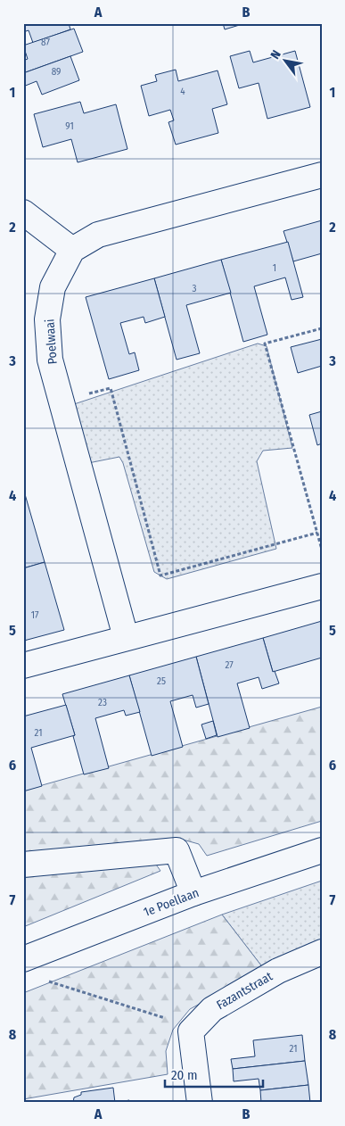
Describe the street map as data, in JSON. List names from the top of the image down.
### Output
{
  "streets": {
    "street": ["Poelwaai", "1e Poellaan", "Fazantstraat"]
  },
  "house_numbers": [
    "87",
    "89",
    "4",
    "91",
    "1",
    "3",
    "17",
    "27",
    "25",
    "23",
    "21",
    "21"
  ],
  "scale_bar": "20 m",
  "north": "top left",
  "grid": {
    "columns": ["A", "B"],
    "rows": [
      "1",
      "2",
      "3",
      "4",
      "5",
      "6",
      "7",
      "8"
    ]
  }
}
